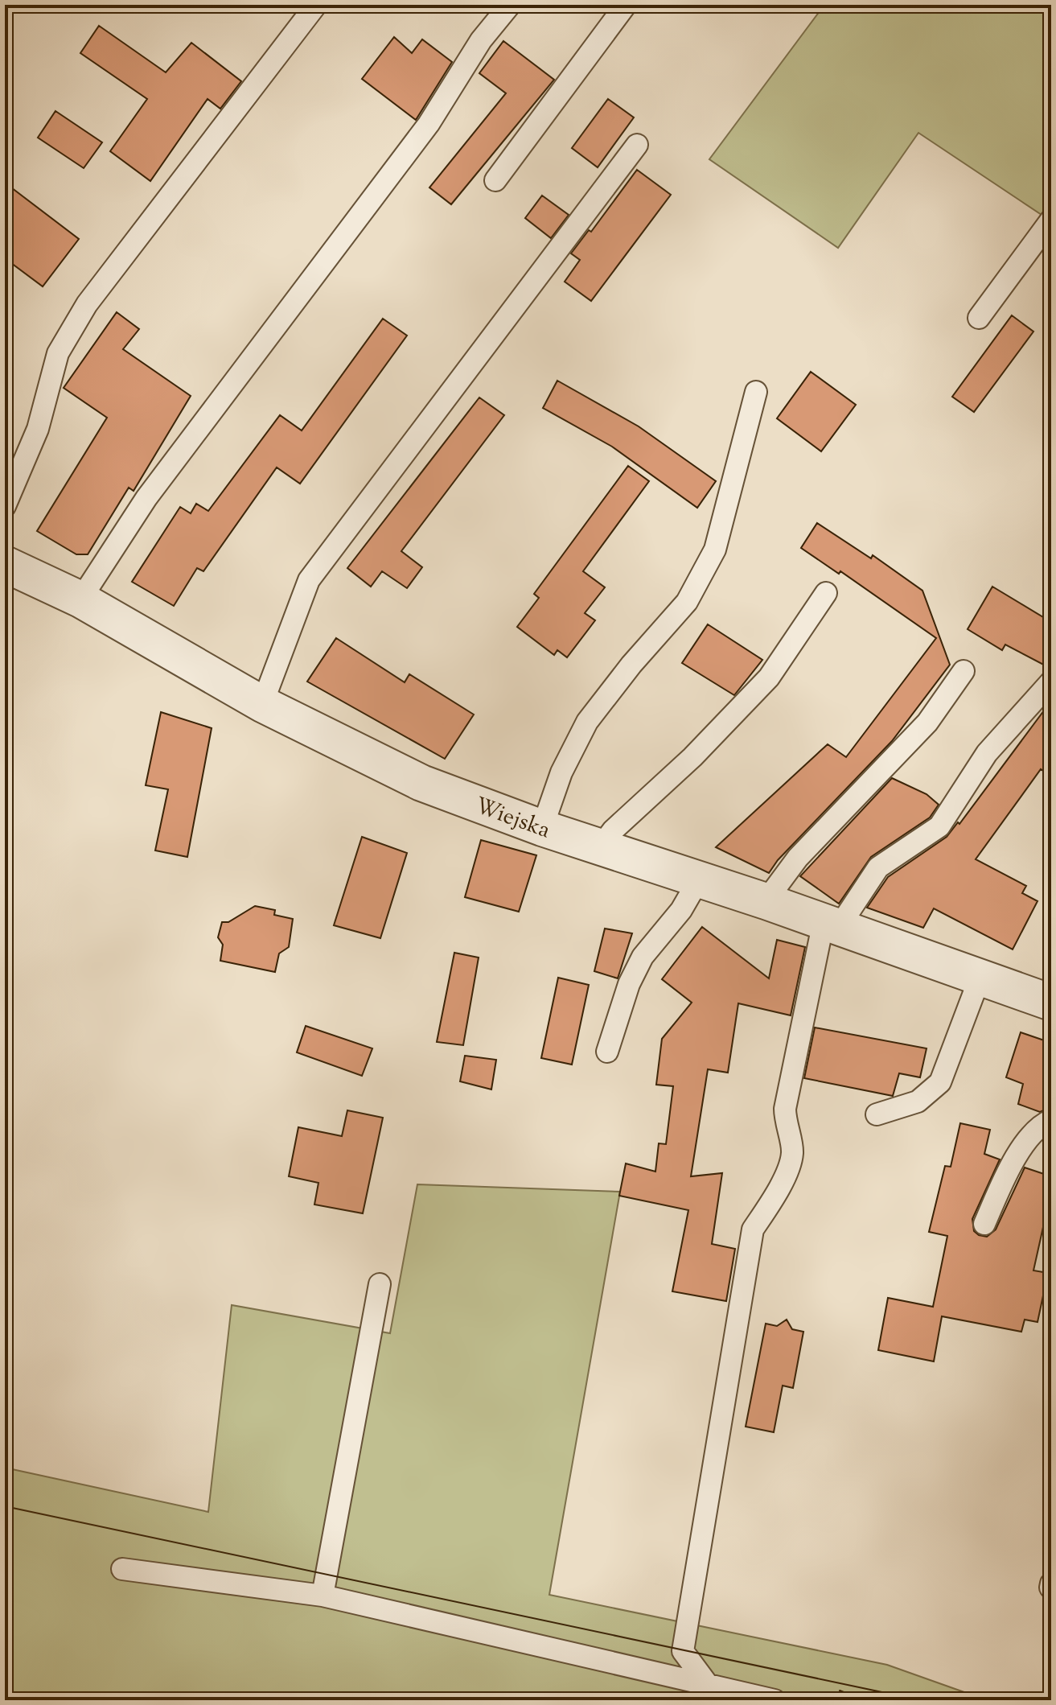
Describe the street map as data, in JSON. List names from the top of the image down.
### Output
{
  "streets": {
    "street": ["Wiejska"]
  }
}
